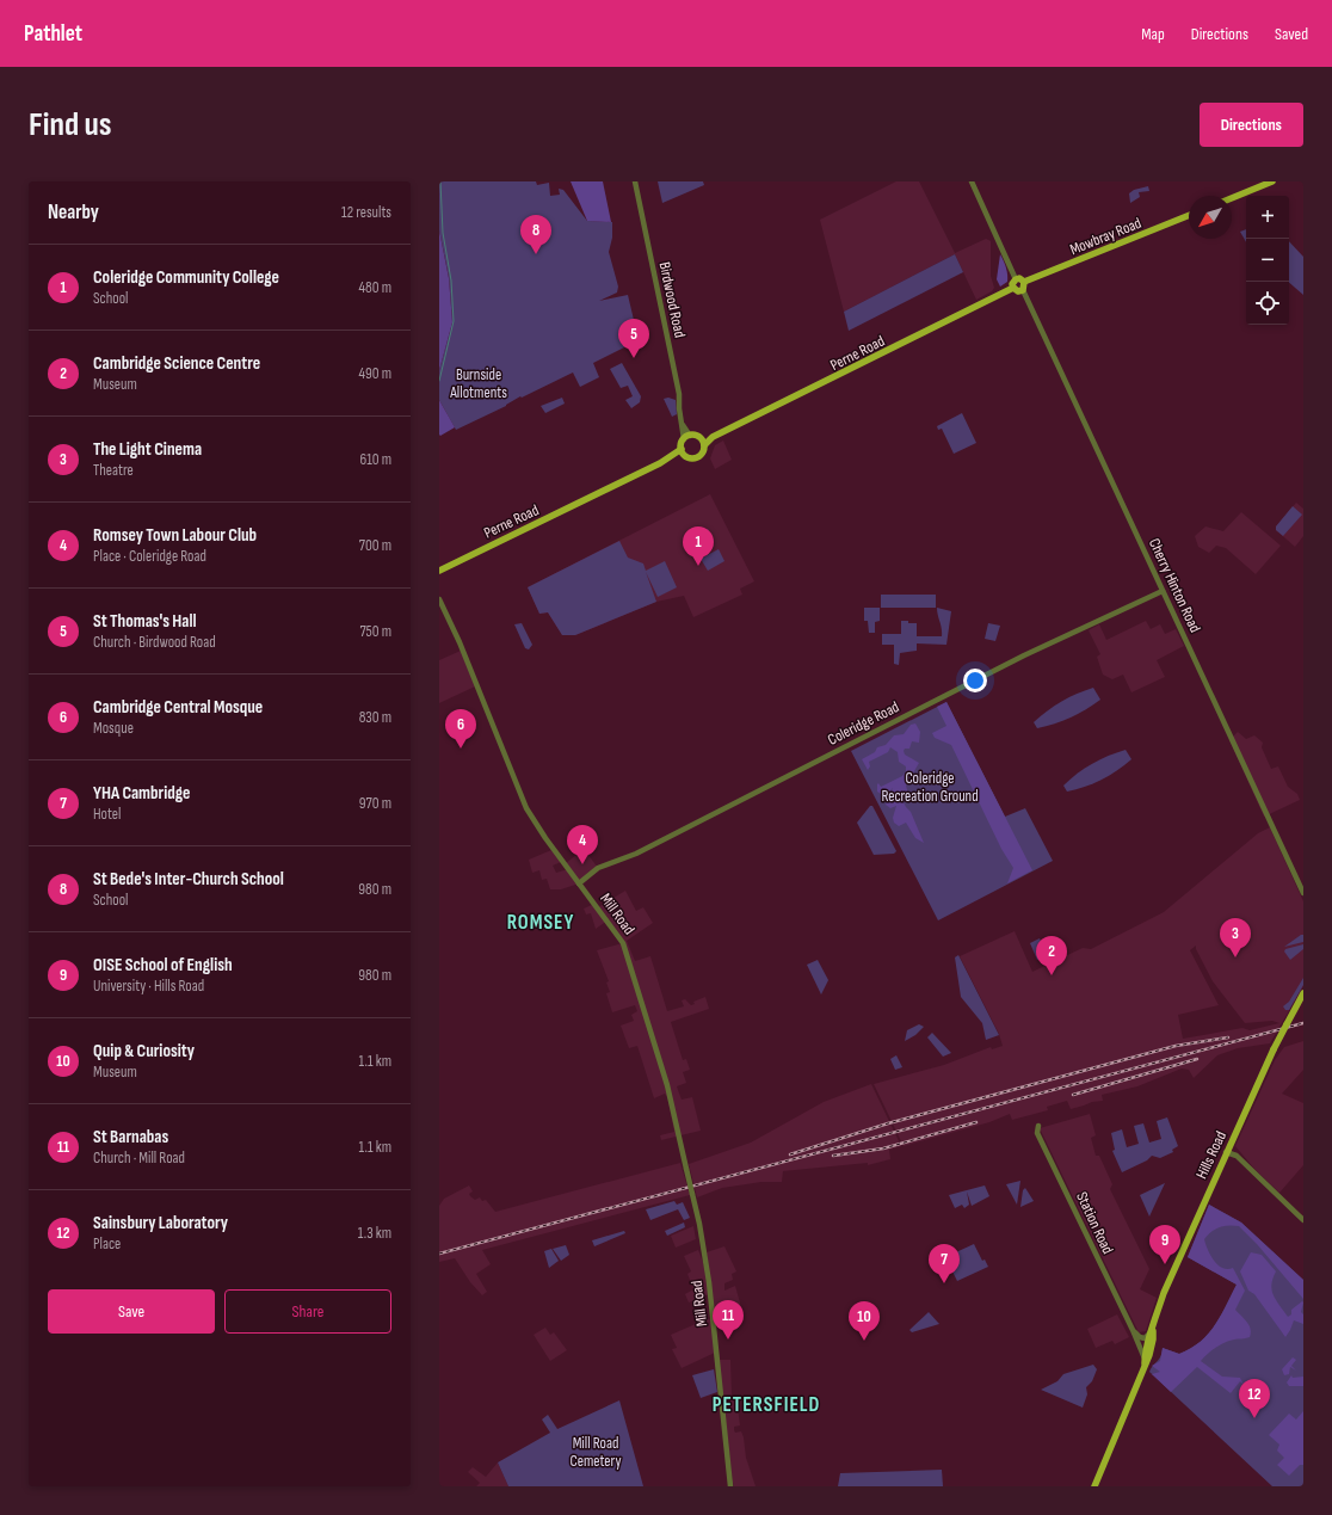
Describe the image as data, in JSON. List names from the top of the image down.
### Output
{
  "streets": {
    "main road": ["Mowbray Road", "Perne Road", "Hills Road"],
    "street": [
      "Birdwood Road",
      "Cherry Hinton Road",
      "Coleridge Road",
      "Mill Road",
      "Station Road"
    ]
  },
  "crossings": [
    ["Mowbray Road", "Perne Road"],
    ["Mowbray Road", "Cherry Hinton Road"],
    ["Birdwood Road", "Perne Road"],
    ["Perne Road", "Cherry Hinton Road"],
    ["Cherry Hinton Road", "Coleridge Road"],
    ["Coleridge Road", "Mill Road"],
    ["Hills Road", "Station Road"]
  ],
  "districts": ["ROMSEY", "PETERSFIELD"],
  "parks": ["Burnside Allotments", "Coleridge Recreation Ground", "Mill Road Cemetery"],
  "north": "bottom left",
  "page": {
    "header": "Pathlet",
    "nav": ["Map", "Directions", "Saved"],
    "buttons": [
      "Directions",
      ["Save", "Share"]
    ],
    "title": "Find us",
    "heading": ["Nearby", "12 results"],
    "map_buttons": ["+", "−"],
    "pins": [
      "8",
      "5",
      "1",
      "6",
      "4",
      "3",
      "2",
      "9",
      "7",
      "11",
      "10",
      "12"
    ],
    "list": [
      {
        "mark": "1",
        "name": "Coleridge Community College",
        "note": "School",
        "value": "480 m"
      },
      {
        "mark": "2",
        "name": "Cambridge Science Centre",
        "note": "Museum",
        "value": "490 m"
      },
      {
        "mark": "3",
        "name": "The Light Cinema",
        "note": "Theatre",
        "value": "610 m"
      },
      {
        "mark": "4",
        "name": "Romsey Town Labour Club",
        "note": "Place · Coleridge Road",
        "value": "700 m"
      },
      {
        "mark": "5",
        "name": "St Thomas's Hall",
        "note": "Church · Birdwood Road",
        "value": "750 m"
      },
      {
        "mark": "6",
        "name": "Cambridge Central Mosque",
        "note": "Mosque",
        "value": "830 m"
      },
      {
        "mark": "7",
        "name": "YHA Cambridge",
        "note": "Hotel",
        "value": "970 m"
      },
      {
        "mark": "8",
        "name": "St Bede's Inter-Church School",
        "note": "School",
        "value": "980 m"
      },
      {
        "mark": "9",
        "name": "OISE School of English",
        "note": "University · Hills Road",
        "value": "980 m"
      },
      {
        "mark": "10",
        "name": "Quip & Curiosity",
        "note": "Museum",
        "value": "1.1 km"
      },
      {
        "mark": "11",
        "name": "St Barnabas",
        "note": "Church · Mill Road",
        "value": "1.1 km"
      },
      {
        "mark": "12",
        "name": "Sainsbury Laboratory",
        "note": "Place",
        "value": "1.3 km"
      }
    ]
  }
}
